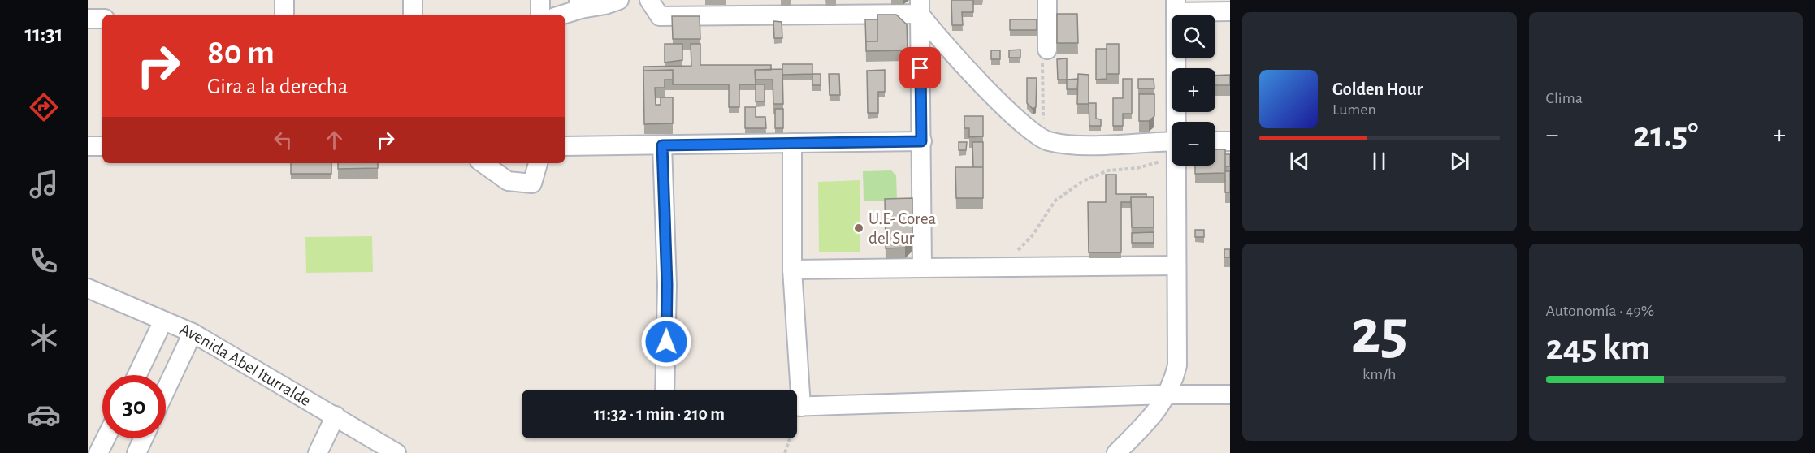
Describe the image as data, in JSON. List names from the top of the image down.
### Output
{
  "streets": {
    "street": ["Avenida Abel Iturralde"]
  },
  "places": ["U.E- Corea del Sur"],
  "page": {
    "tabs": "11:31",
    "tile": [
      "Clima",
      ["25", "km/h"],
      ["Autonomía · 49%", "245 km"]
    ],
    "map_buttons": ["+", "−"],
    "turn": ["80 m", "Gira a la derecha"],
    "song": ["Golden Hour", "Lumen"],
    "heat": ["−", "21.5°", "+"],
    "limit": "30",
    "trip": "11:32 · 1 min · 210 m"
  }
}
